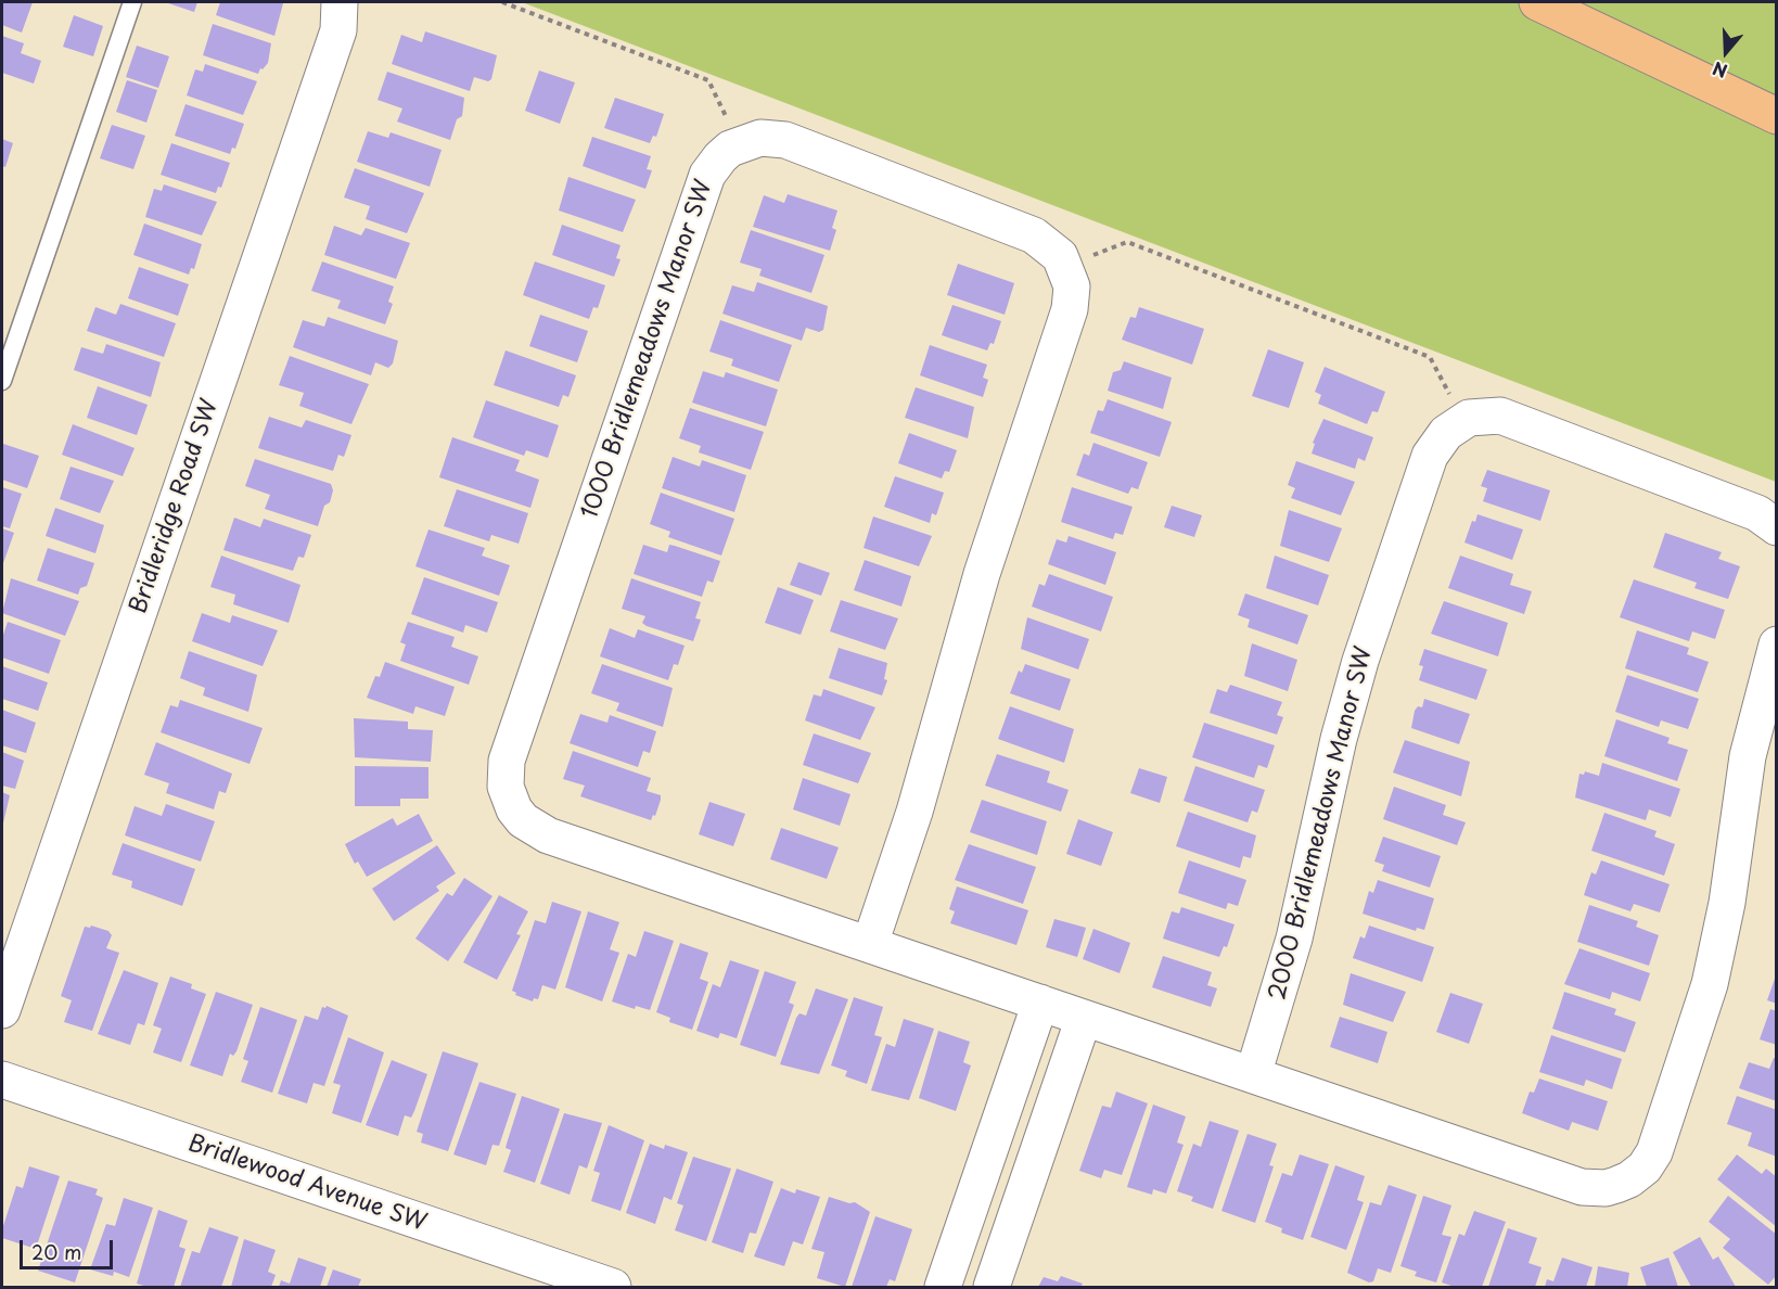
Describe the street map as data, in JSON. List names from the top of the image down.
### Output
{
  "streets": {
    "street": [
      "1000 Bridlemeadows Manor SW",
      "Bridleridge Road SW",
      "2000 Bridlemeadows Manor SW",
      "Bridlewood Avenue SW"
    ]
  },
  "scale_bar": "20 m",
  "north": "bottom"
}
